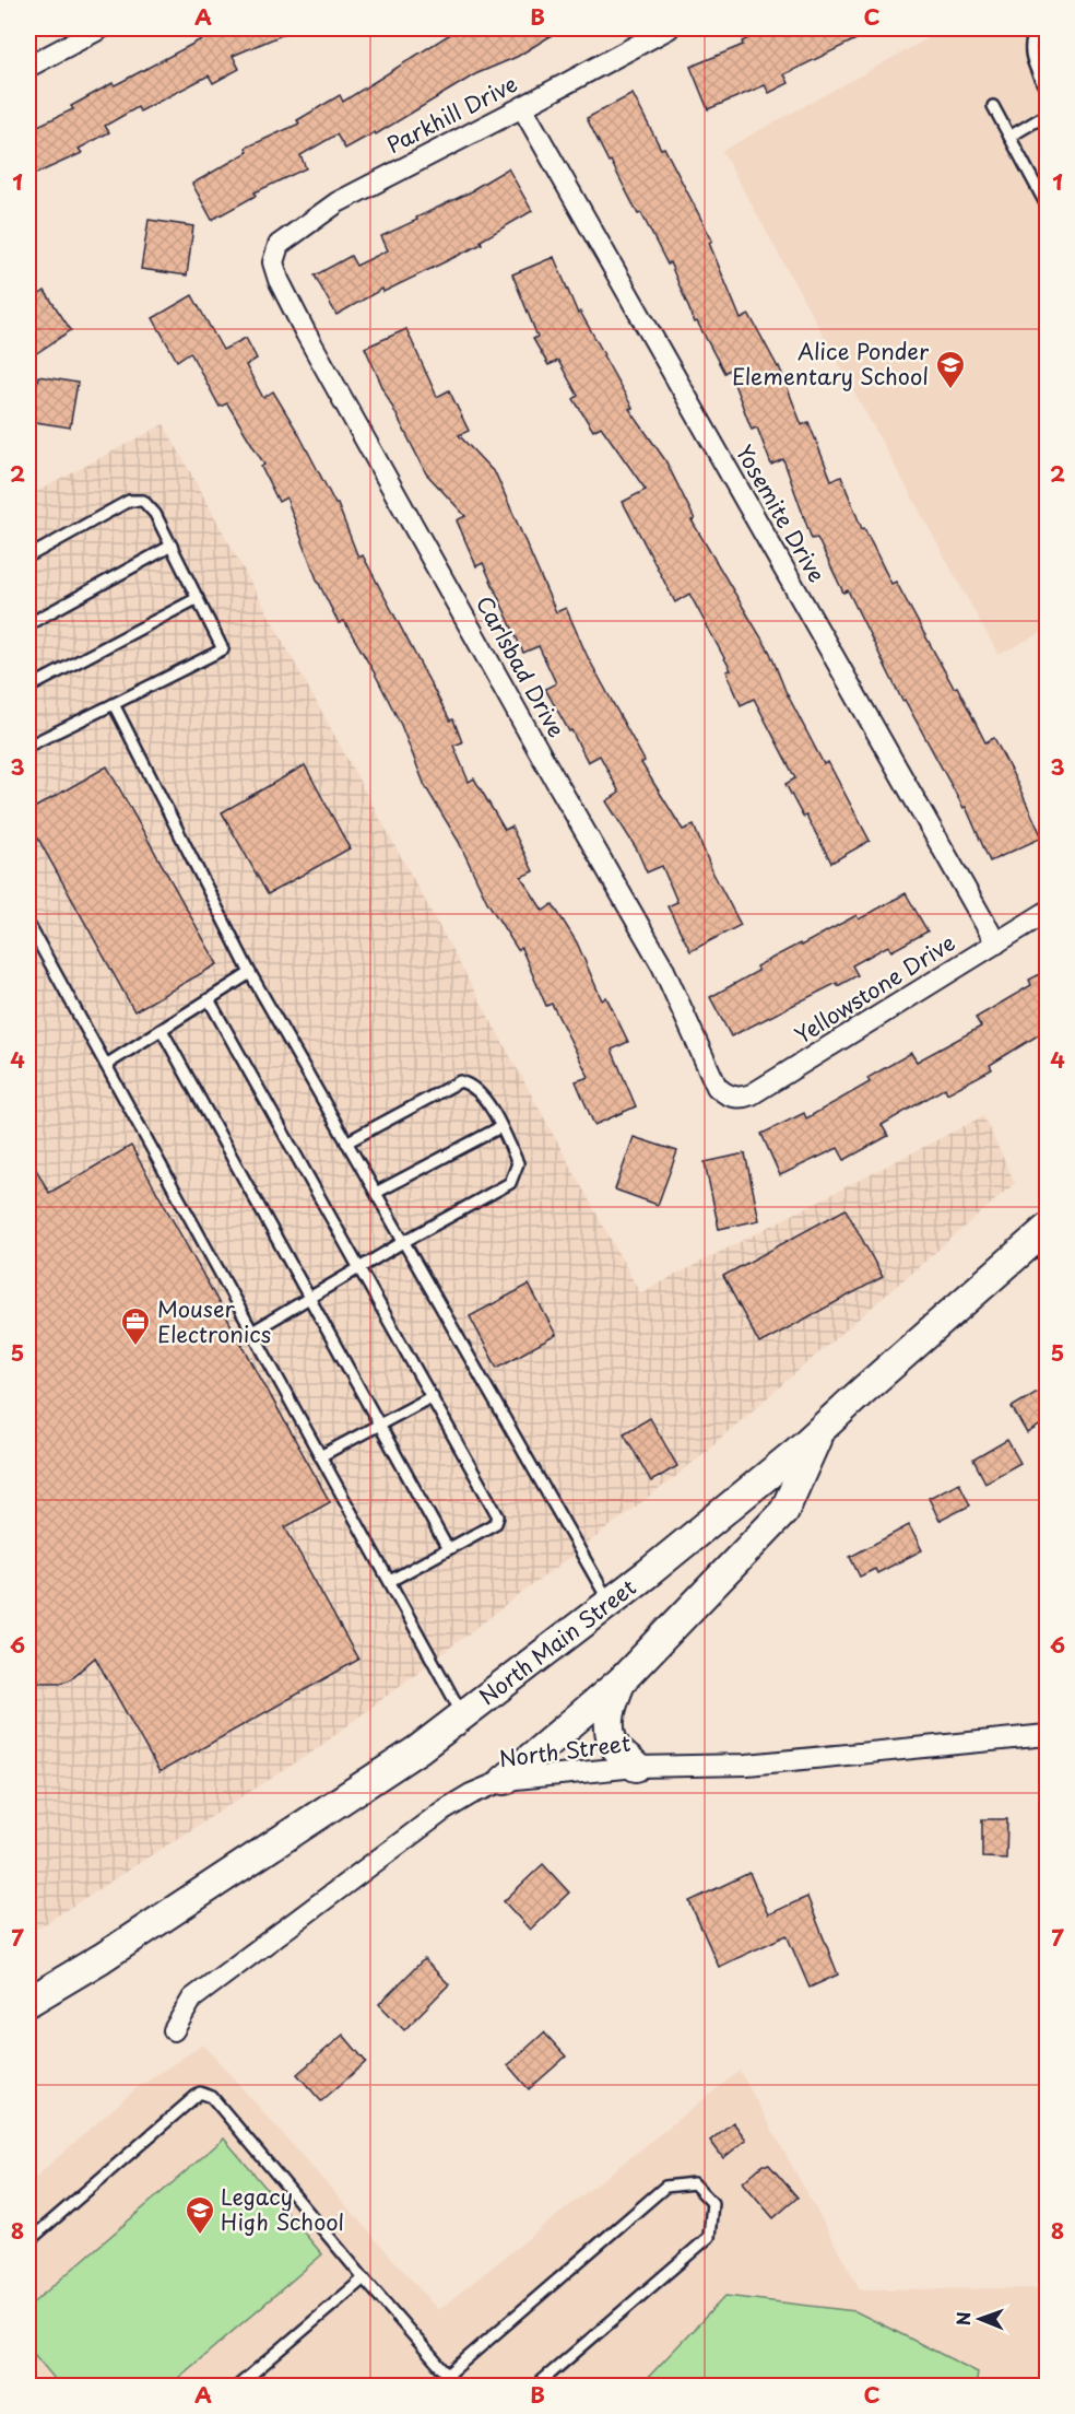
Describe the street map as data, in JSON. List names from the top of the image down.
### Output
{
  "streets": {
    "main road": ["North Main Street"],
    "street": [
      "Parkhill Drive",
      "Yosemite Drive",
      "Carlsbad Drive",
      "Yellowstone Drive",
      "North Street"
    ]
  },
  "crossings": [
    ["Parkhill Drive", "Yosemite Drive"],
    ["Parkhill Drive", "Carlsbad Drive"],
    ["Yosemite Drive", "Yellowstone Drive"],
    ["Carlsbad Drive", "Yellowstone Drive"]
  ],
  "places": {
    "school or university": ["Alice Ponder Elementary School", "Legacy High School"],
    "office": ["Mouser Electronics"]
  },
  "north": "left",
  "grid": {
    "columns": ["A", "B", "C"],
    "rows": [
      "1",
      "2",
      "3",
      "4",
      "5",
      "6",
      "7",
      "8"
    ]
  }
}
